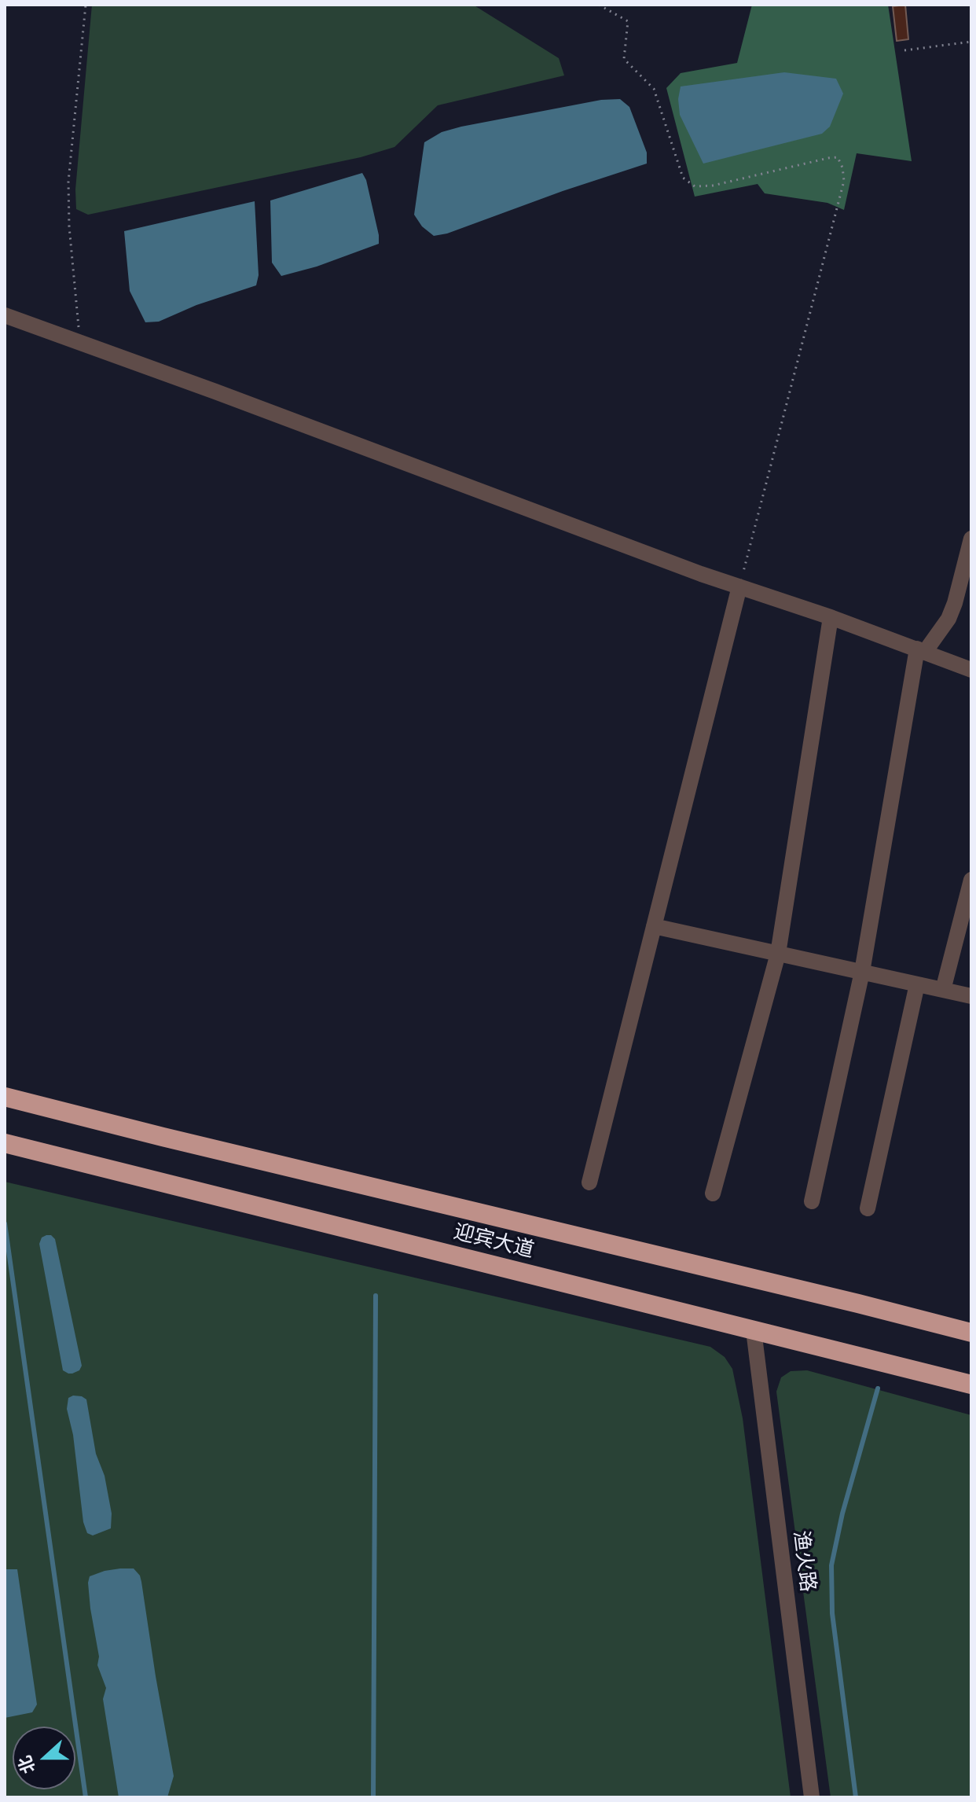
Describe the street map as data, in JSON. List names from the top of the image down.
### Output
{
  "streets": {
    "highway": ["迎宾大道"],
    "street": ["渔火路"]
  },
  "crossings": [
    ["迎宾大道", "渔火路"]
  ],
  "north": "left"
}
